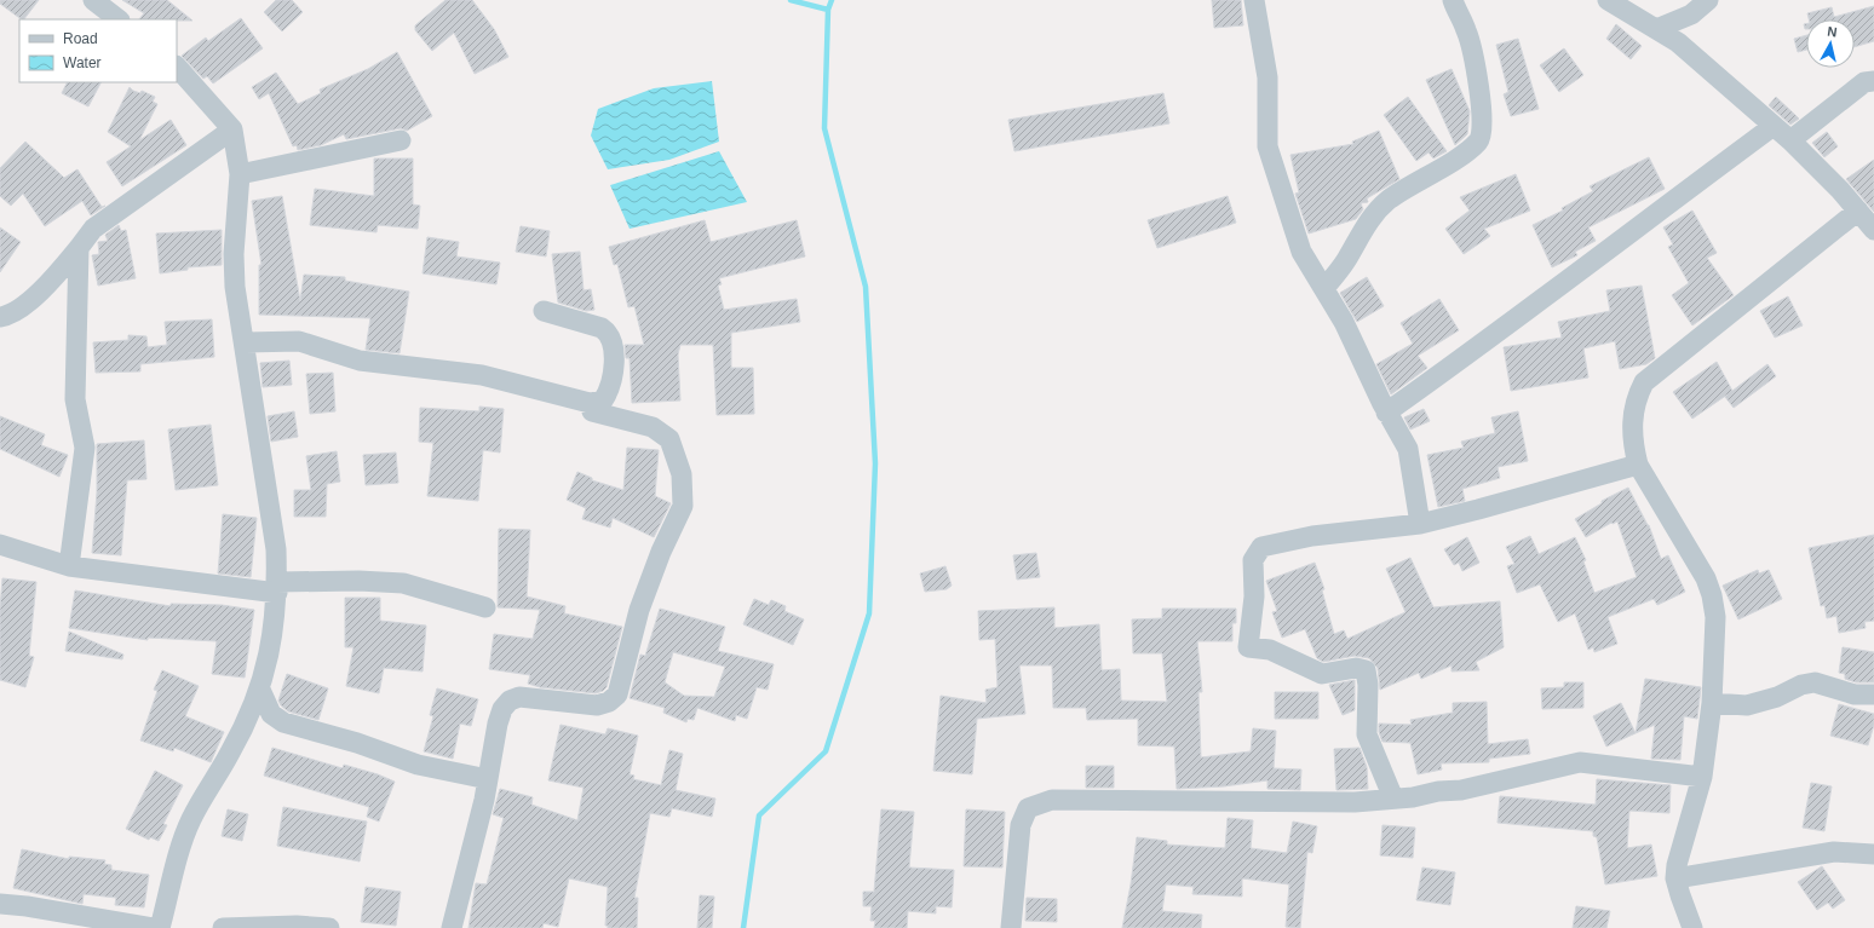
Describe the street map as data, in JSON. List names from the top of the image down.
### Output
{
  "legend": ["Road", "Water"],
  "north": "top"
}
